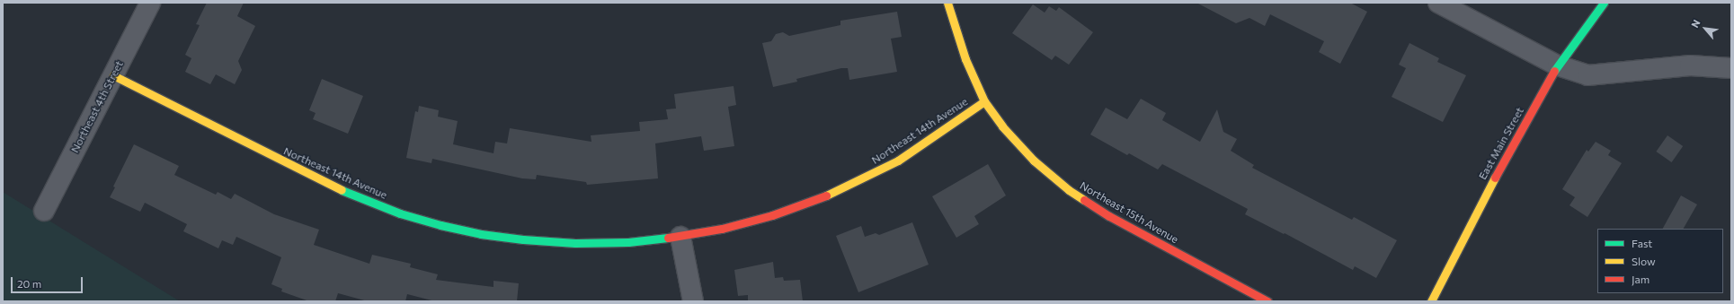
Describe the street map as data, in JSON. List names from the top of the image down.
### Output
{
  "streets": {
    "street": [
      "Northeast 4th Street",
      "Northeast 14th Avenue",
      "East Main Street",
      "Northeast 15th Avenue"
    ]
  },
  "crossings": [
    ["Northeast 4th Street", "Northeast 14th Avenue"],
    ["Northeast 14th Avenue", "Northeast 15th Avenue"]
  ],
  "legend": ["Fast", "Slow", "Jam"],
  "scale_bar": "20 m",
  "north": "top left"
}
